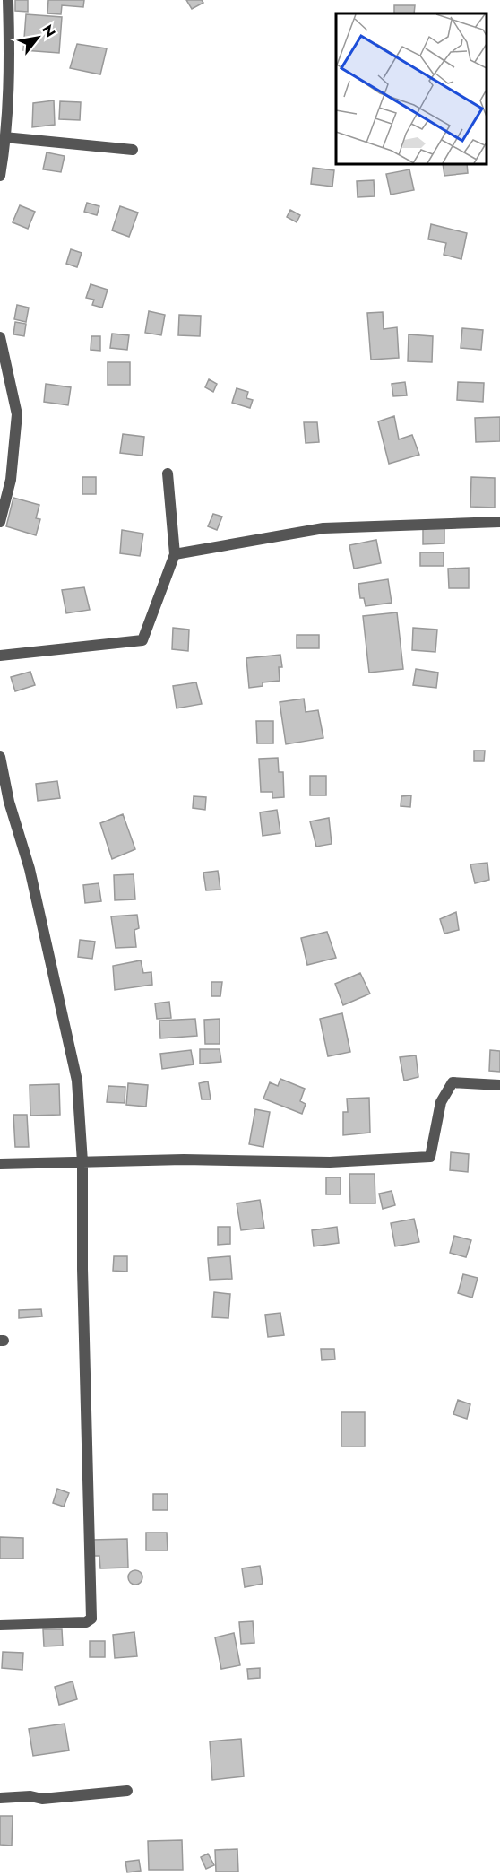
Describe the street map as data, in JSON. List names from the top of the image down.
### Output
{
  "north": "top right"
}
